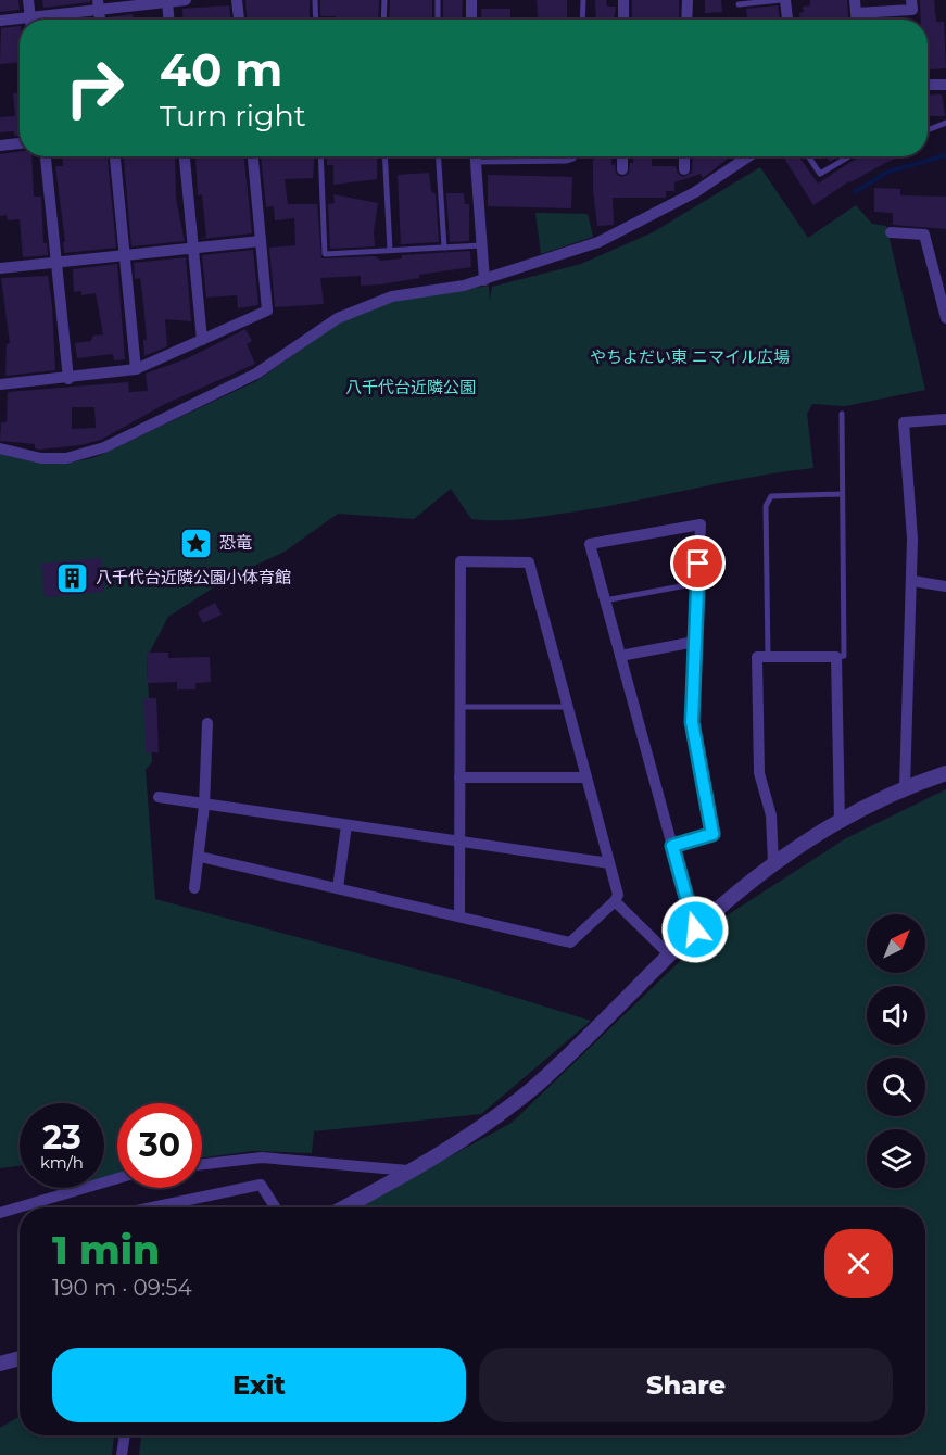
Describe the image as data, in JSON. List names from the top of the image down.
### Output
{
  "parks": ["やちよだい東 ニマイル広場", "八千代台近隣公園"],
  "places": {
    "place": ["恐竜"],
    "building": ["八千代台近隣公園小体育館"]
  },
  "north": "top right",
  "page": {
    "turn": ["40 m", "Turn right"],
    "speed": "23 km/h",
    "limit": "30",
    "heading": ["1 min", "190 m · 09:54"],
    "buttons": ["Exit", "Share"]
  }
}
